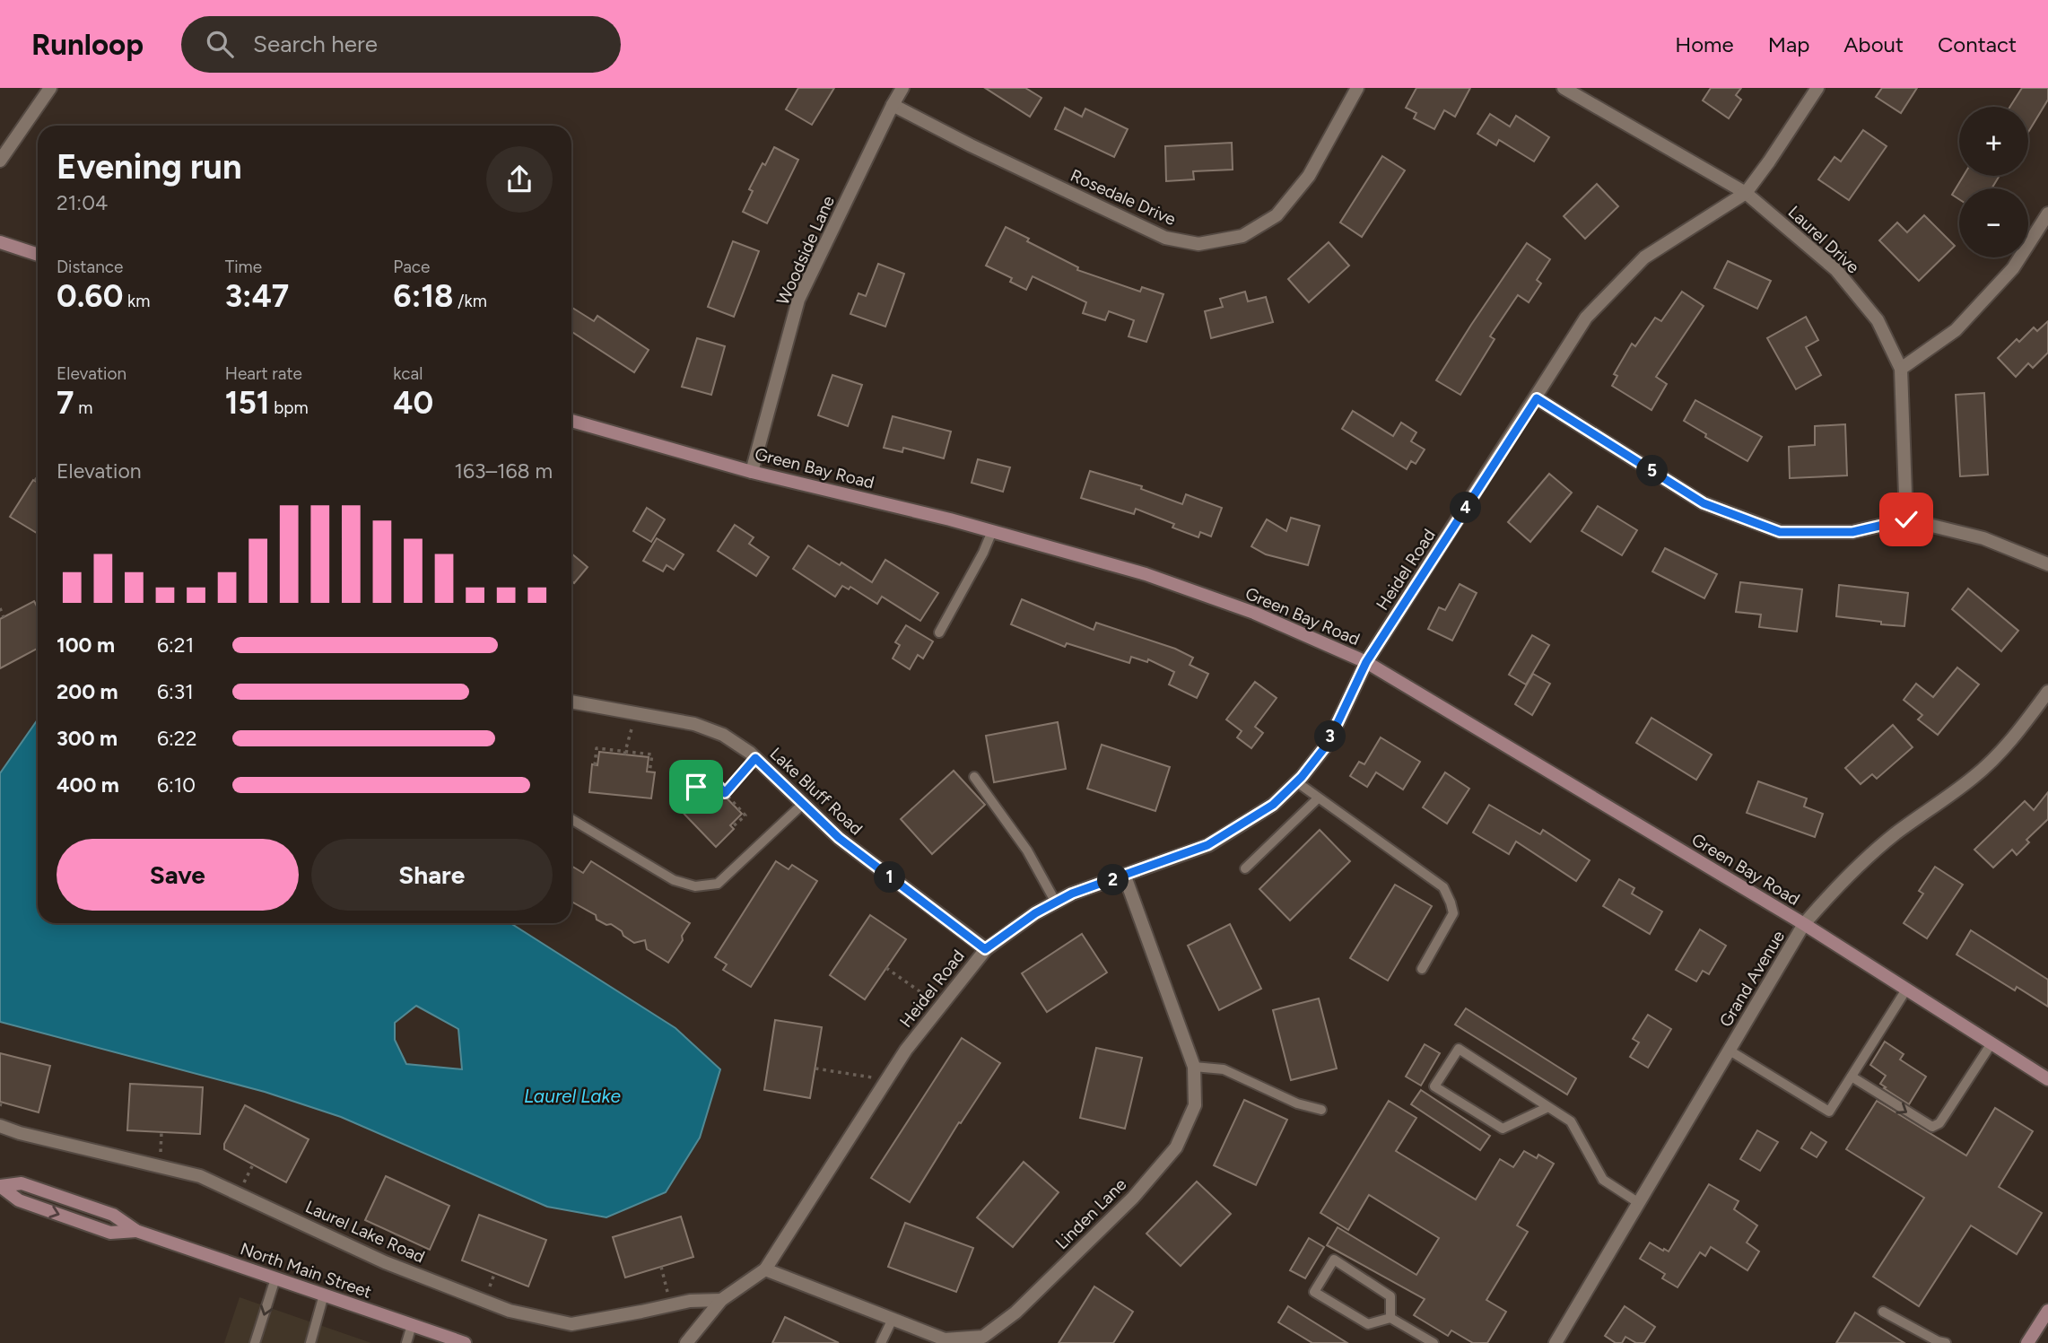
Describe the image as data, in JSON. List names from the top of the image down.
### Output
{
  "streets": {
    "street": [
      "Rosedale Drive",
      "Laurel Drive",
      "Woodside Lane",
      "Green Bay Road",
      "Heidel Road",
      "Lake Bluff Road",
      "Grand Avenue",
      "Linden Lane",
      "Laurel Lake Road",
      "North Main Street"
    ]
  },
  "crossings": [
    ["Rosedale Drive", "Woodside Lane"],
    ["Laurel Drive", "Heidel Road"],
    ["Woodside Lane", "Green Bay Road"],
    ["Green Bay Road", "Heidel Road"],
    ["Green Bay Road", "Grand Avenue"],
    ["Heidel Road", "Lake Bluff Road"],
    ["Heidel Road", "Linden Lane"],
    ["Heidel Road", "Laurel Lake Road"]
  ],
  "water": ["Laurel Lake"],
  "page": {
    "header": "Runloop",
    "search": "Search here",
    "nav": [
      "Home",
      "Map",
      "About",
      "Contact"
    ],
    "map_buttons": ["+", "−"],
    "heading": ["Evening run", "21:04"],
    "stats": [
      ["Distance", "0.60 km"],
      ["Time", "3:47"],
      ["Pace", "6:18 /km"],
      ["Elevation", "7 m"],
      ["Heart rate", "151 bpm"],
      ["kcal", "40"]
    ],
    "chart": ["Elevation", "163–168 m"],
    "pins": [
      "5",
      "4",
      "3",
      "1",
      "2"
    ],
    "list": [
      {
        "name": "100 m",
        "note": "6:21"
      },
      {
        "name": "200 m",
        "note": "6:31"
      },
      {
        "name": "300 m",
        "note": "6:22"
      },
      {
        "name": "400 m",
        "note": "6:10"
      }
    ],
    "buttons": ["Save", "Share"]
  }
}
